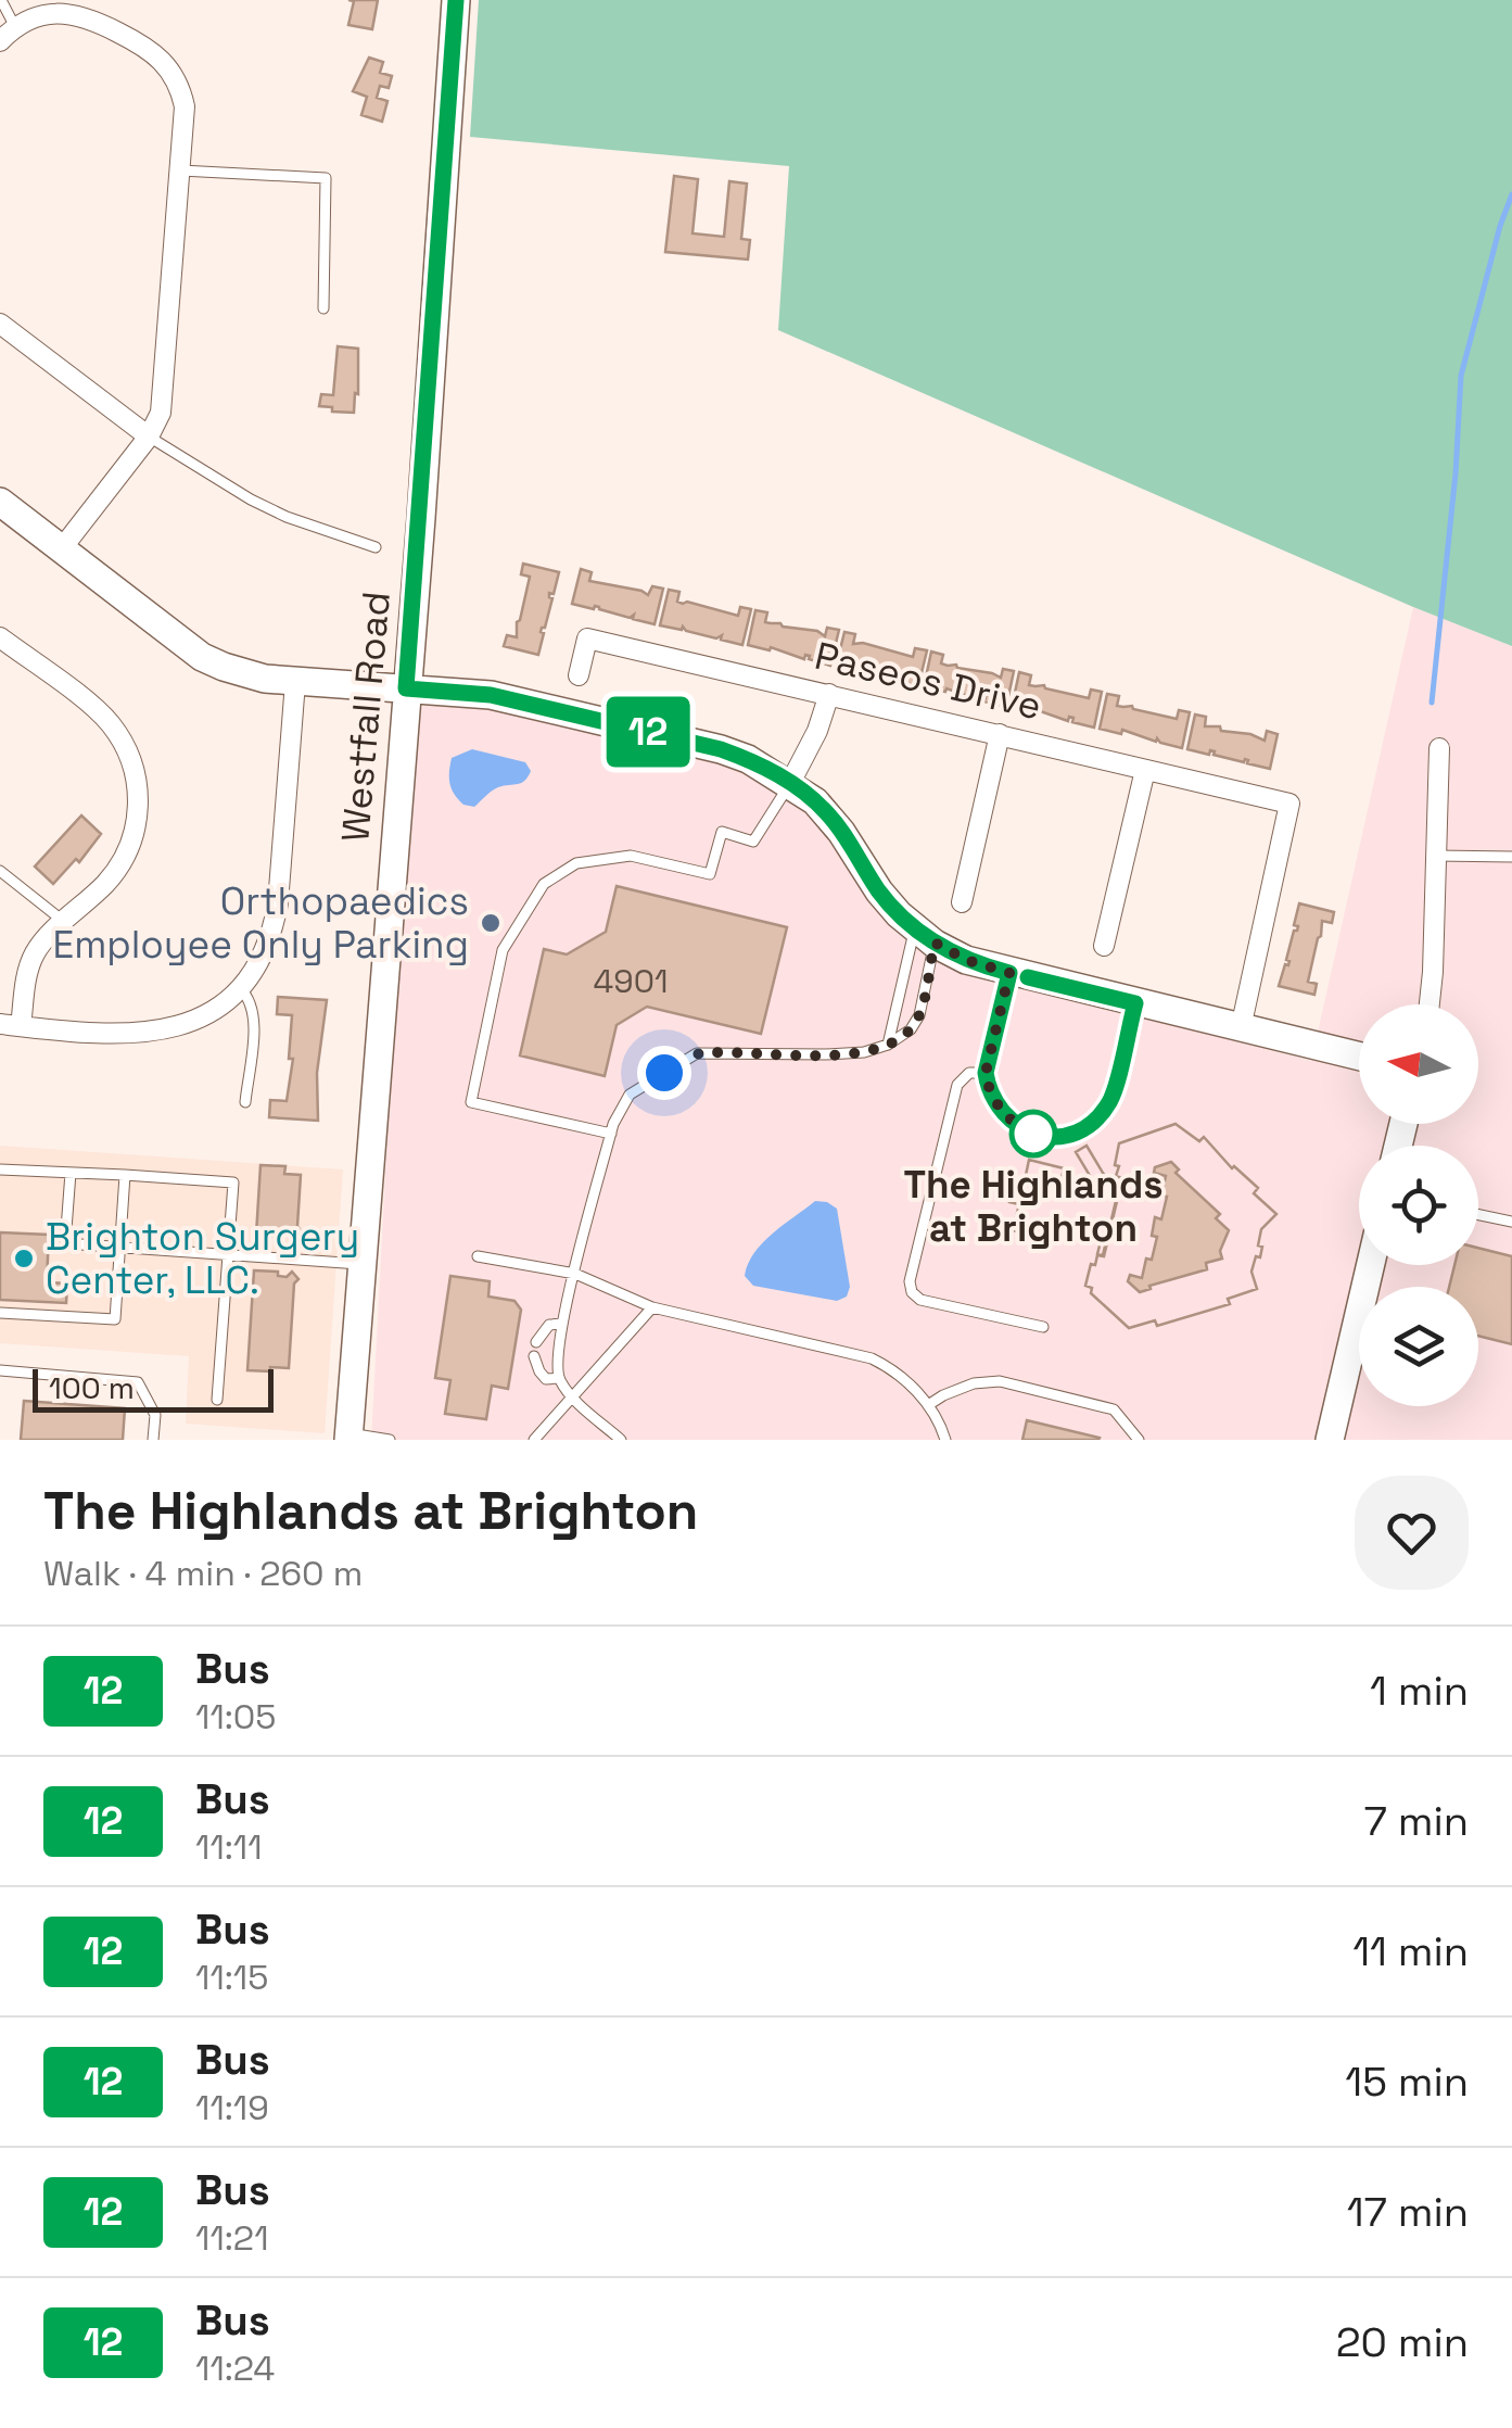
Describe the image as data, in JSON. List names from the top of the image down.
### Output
{
  "streets": {
    "street": ["Paseos Drive", "Westfall Road"]
  },
  "places": ["Orthopaedics Employee Only Parking", "The Highlands at Brighton", "Brighton Surgery Center, LLC."],
  "lines": ["bus line 12"],
  "house_numbers": ["4901"],
  "scale_bar": "100 m",
  "north": "left",
  "page": {
    "on_map": "12",
    "scale": "100 m",
    "heading": ["The Highlands at Brighton", "Walk · 4 min · 260 m"],
    "list": [
      {
        "mark": "12",
        "name": "Bus",
        "note": "11:05",
        "value": "1 min"
      },
      {
        "mark": "12",
        "name": "Bus",
        "note": "11:11",
        "value": "7 min"
      },
      {
        "mark": "12",
        "name": "Bus",
        "note": "11:15",
        "value": "11 min"
      },
      {
        "mark": "12",
        "name": "Bus",
        "note": "11:19",
        "value": "15 min"
      },
      {
        "mark": "12",
        "name": "Bus",
        "note": "11:21",
        "value": "17 min"
      },
      {
        "mark": "12",
        "name": "Bus",
        "note": "11:24",
        "value": "20 min"
      }
    ]
  }
}
